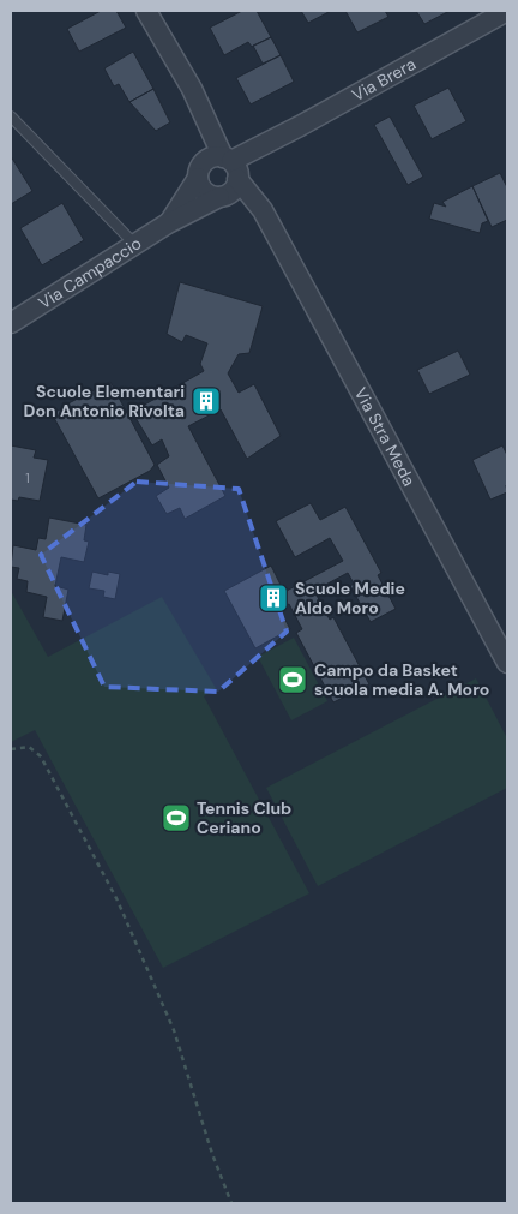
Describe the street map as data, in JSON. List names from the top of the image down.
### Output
{
  "streets": {
    "street": ["Via Brera", "Via Campaccio", "Via Stra Meda"]
  },
  "crossings": [
    ["Via Brera", "Via Campaccio"],
    ["Via Brera", "Via Stra Meda"],
    ["Via Campaccio", "Via Stra Meda"]
  ],
  "places": {
    "building": ["Scuole Elementari Don Antonio Rivolta", "Scuole Medie Aldo Moro"],
    "sports": ["Campo da Basket scuola media A. Moro", "Tennis Club Ceriano"]
  },
  "house_numbers": ["1"]
}
